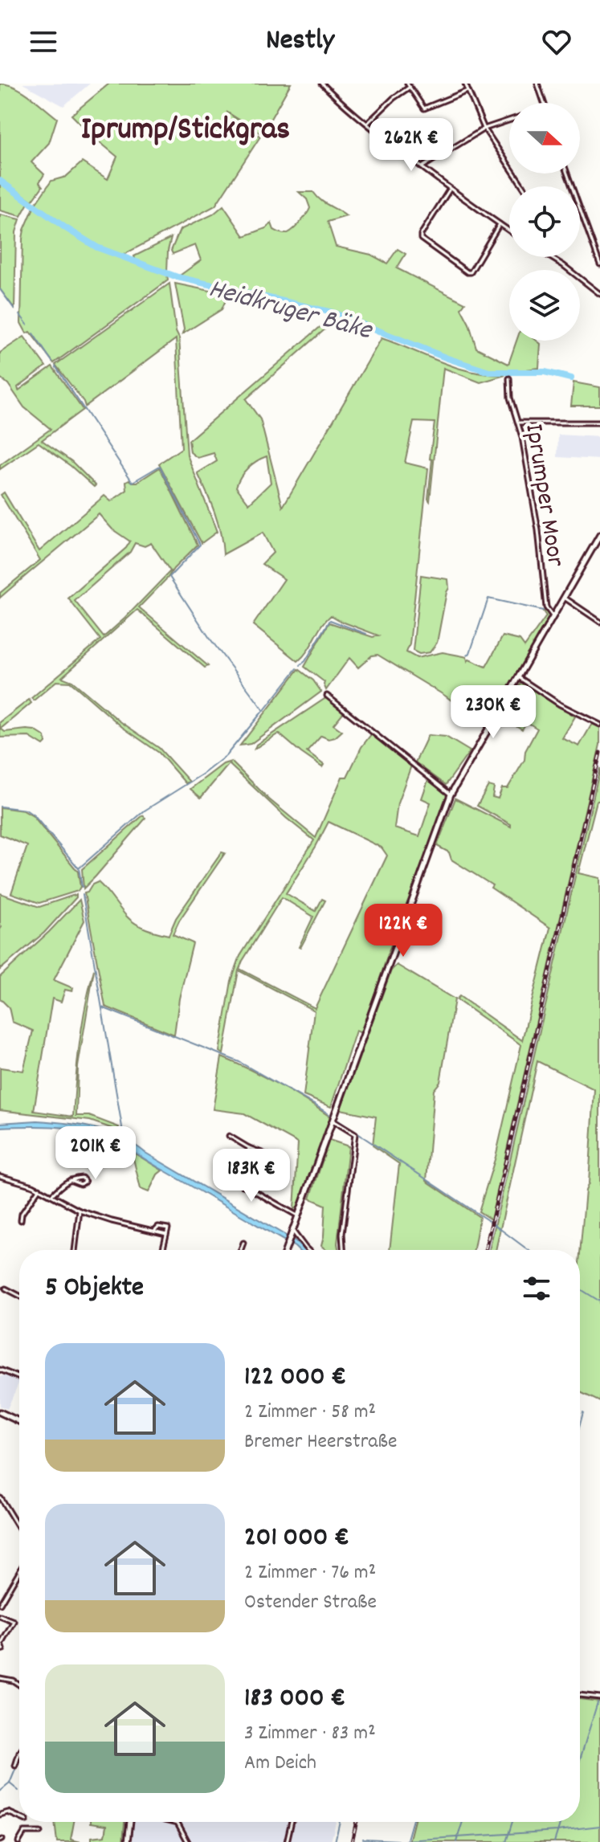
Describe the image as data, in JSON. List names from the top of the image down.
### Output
{
  "streets": {
    "street": ["Iprumper Moor"]
  },
  "districts": ["Iprump/Stickgras"],
  "water": ["Heidkruger Bäke"],
  "north": "right",
  "page": {
    "header": "Nestly",
    "price": [
      "262K €",
      "230K €",
      "122K €",
      "201K €",
      "183K €"
    ],
    "heading": "5 Objekte",
    "list": [
      {
        "name": "122 000 €",
        "note": "2 Zimmer · 58 m² · Bremer Heerstraße"
      },
      {
        "name": "201 000 €",
        "note": "2 Zimmer · 76 m² · Ostender Straße"
      },
      {
        "name": "183 000 €",
        "note": "3 Zimmer · 83 m² · Am Deich"
      }
    ]
  }
}
